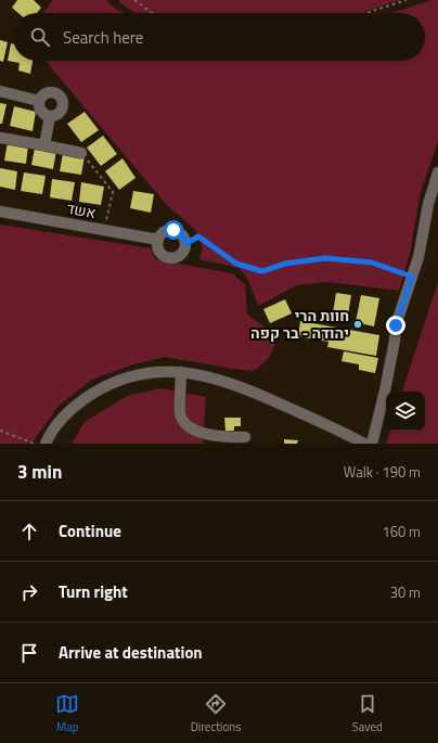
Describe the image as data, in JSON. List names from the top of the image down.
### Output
{
  "streets": {
    "street": ["אשד"]
  },
  "places": ["חוות הרי יהודה - בר קפה"],
  "page": {
    "search": "Search here",
    "heading": ["3 min", "Walk · 190 m"],
    "list": [
      ["Continue", "160 m"],
      ["Turn right", "30 m"],
      "Arrive at destination"
    ],
    "nav": ["Map", "Directions", "Saved"]
  }
}
